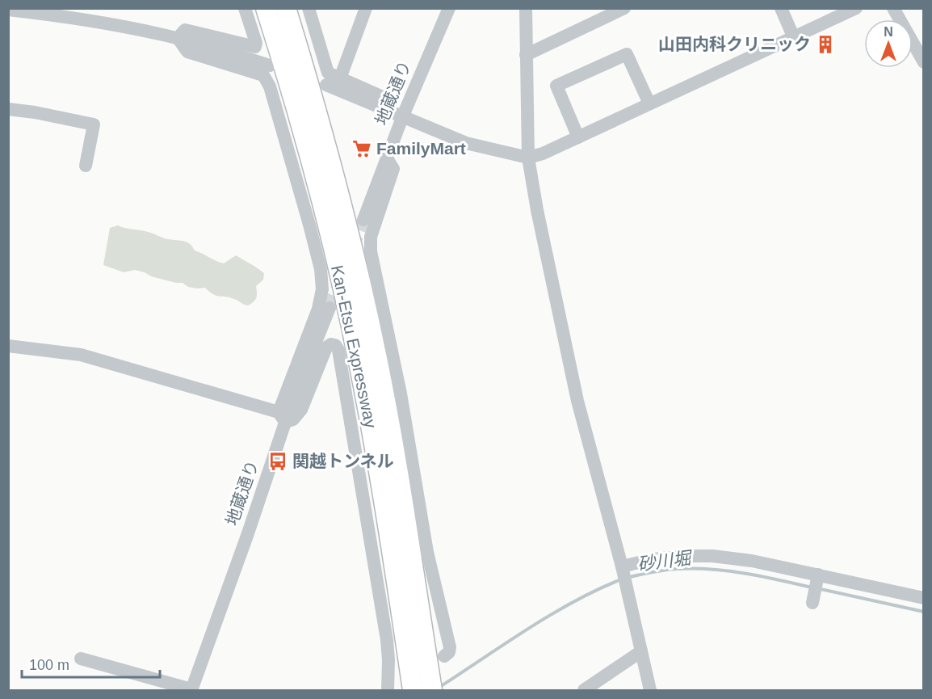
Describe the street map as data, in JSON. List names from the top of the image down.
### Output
{
  "streets": {
    "highway": ["Kan-Etsu Expressway"],
    "street": ["地蔵通り"]
  },
  "water": ["砂川堀"],
  "places": {
    "building": ["山田内科クリニック"],
    "supermarket": ["FamilyMart"],
    "bus stop": ["関越トンネル"]
  },
  "scale_bar": "100 m",
  "north": "top"
}
